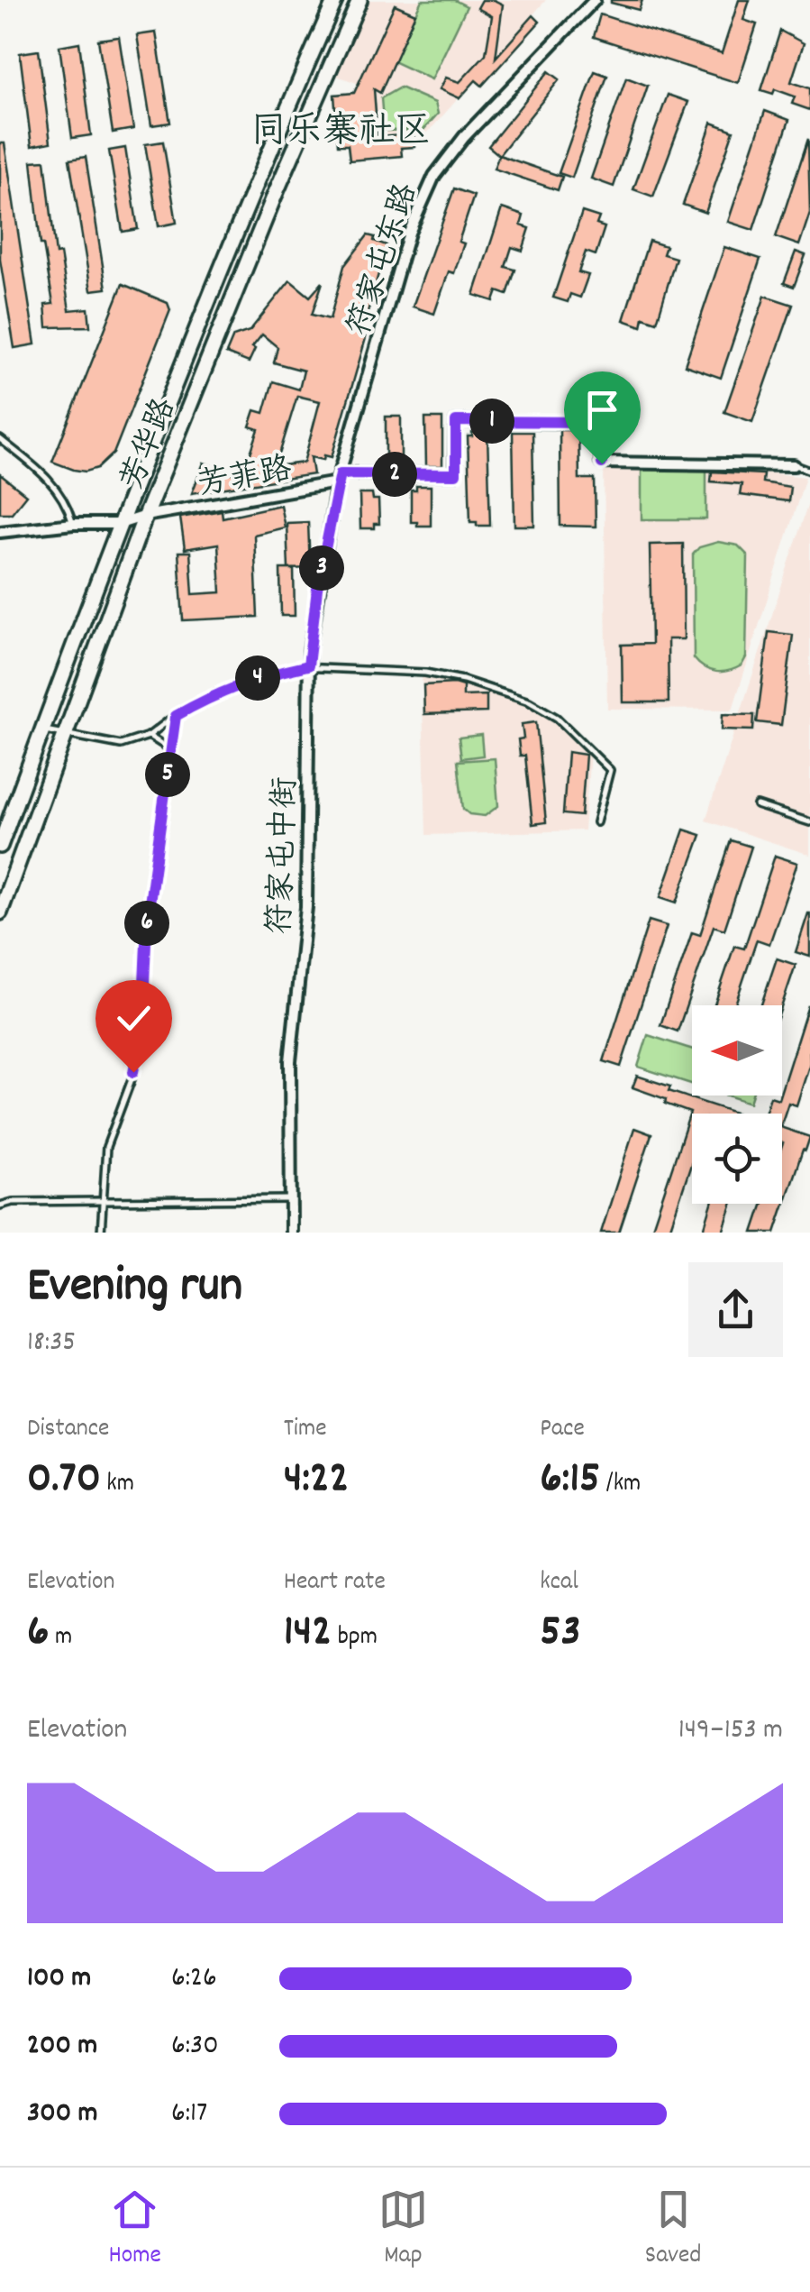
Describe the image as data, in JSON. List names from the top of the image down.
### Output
{
  "streets": {
    "main road": ["芳华路"],
    "street": ["符家屯东路", "芳菲路", "符家屯中街"]
  },
  "crossings": [
    ["符家屯东路", "芳菲路"],
    ["符家屯东路", "符家屯中街"],
    ["芳华路", "芳菲路"],
    ["芳菲路", "符家屯中街"]
  ],
  "districts": ["同乐寨社区"],
  "north": "left",
  "page": {
    "pins": [
      "1",
      "2",
      "3",
      "4",
      "5",
      "6"
    ],
    "heading": ["Evening run", "18:35"],
    "stats": [
      ["Distance", "0.70 km"],
      ["Time", "4:22"],
      ["Pace", "6:15 /km"],
      ["Elevation", "6 m"],
      ["Heart rate", "142 bpm"],
      ["kcal", "53"]
    ],
    "chart": ["Elevation", "149–153 m"],
    "list": [
      {
        "name": "100 m",
        "note": "6:26"
      },
      {
        "name": "200 m",
        "note": "6:30"
      },
      {
        "name": "300 m",
        "note": "6:17"
      }
    ],
    "tabs": ["Home", "Map", "Saved"]
  }
}
